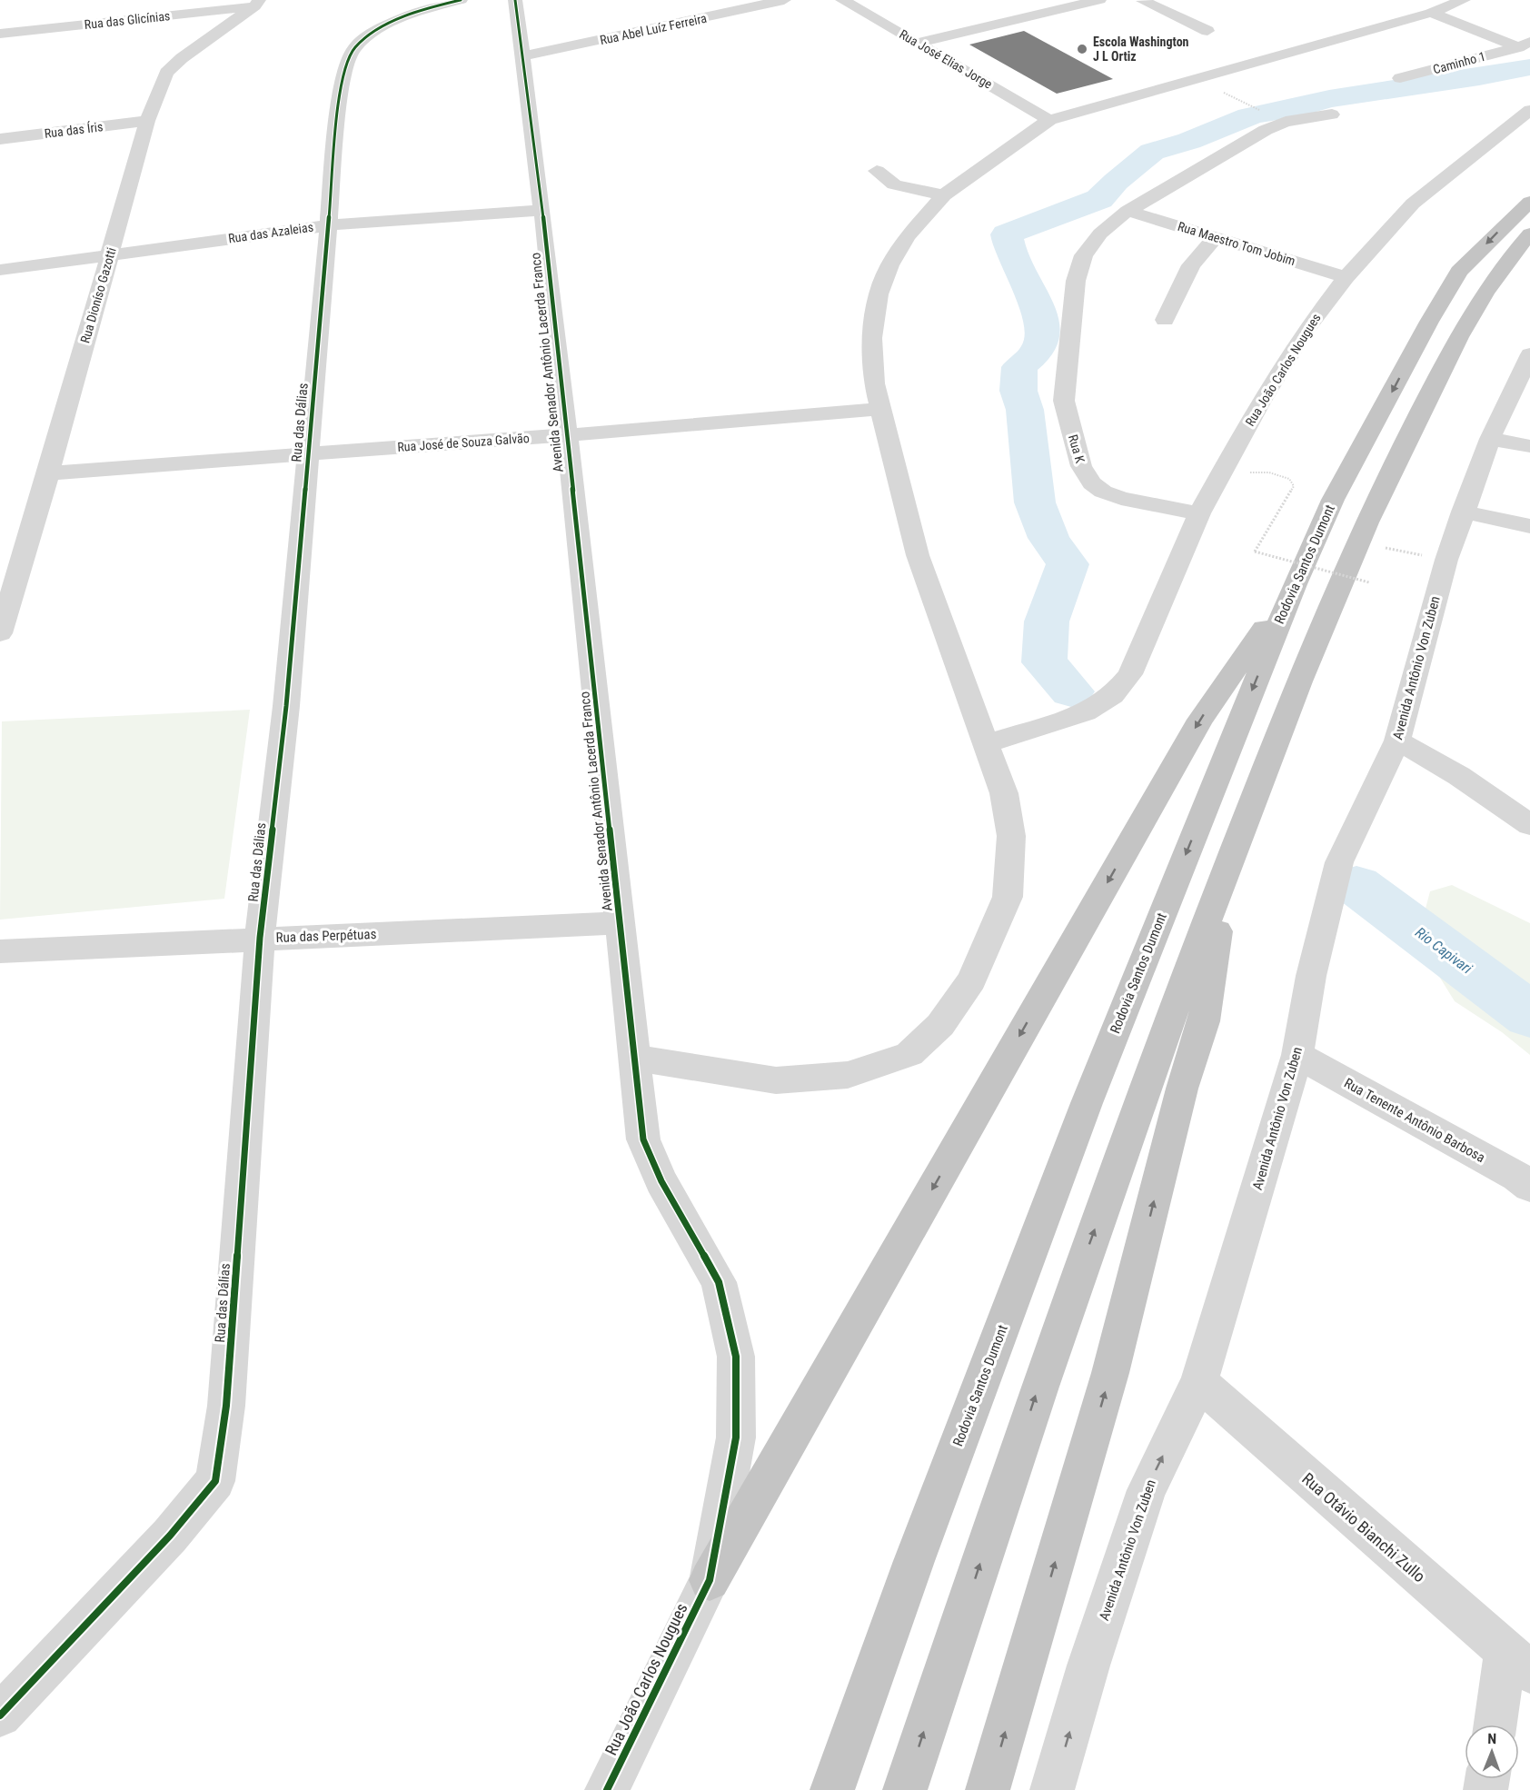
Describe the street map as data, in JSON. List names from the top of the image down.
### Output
{
  "streets": {
    "highway": ["Rodovia Santos Dumont"],
    "street": [
      "Rua das Glicínias",
      "Rua Abel Luíz Ferreira",
      "Rua José Elias Jorge",
      "Caminho 1",
      "Rua das Íris",
      "Rua das Azaleias",
      "Rua Maestro Tom Jobim",
      "Rua Dioníso Gazotti",
      "Avenida Senador Antônio Lacerda Franco",
      "Rua João Carlos Nougues",
      "Rua das Dálias",
      "Rua José de Souza Galvão",
      "Rua K",
      "Avenida Antônio Von Zuben",
      "Rua das Perpétuas",
      "Rua Tenente Antônio Barbosa",
      "Rua Otávio Bianchi Zullo"
    ]
  },
  "crossings": [
    ["Rua das Glicínias", "Rua Dioníso Gazotti"],
    ["Rua Abel Luíz Ferreira", "Avenida Senador Antônio Lacerda Franco"],
    ["Rua das Íris", "Rua Dioníso Gazotti"],
    ["Rua das Azaleias", "Rua Dioníso Gazotti"],
    ["Rua das Azaleias", "Avenida Senador Antônio Lacerda Franco"],
    ["Rua das Azaleias", "Rua das Dálias"],
    ["Rua Maestro Tom Jobim", "Rua João Carlos Nougues"],
    ["Rua Maestro Tom Jobim", "Rua K"],
    ["Rua Dioníso Gazotti", "Rua José de Souza Galvão"],
    ["Avenida Senador Antônio Lacerda Franco", "Rua João Carlos Nougues"],
    ["Avenida Senador Antônio Lacerda Franco", "Rua José de Souza Galvão"],
    ["Avenida Senador Antônio Lacerda Franco", "Rua das Perpétuas"],
    ["Rua João Carlos Nougues", "Rua K"],
    ["Rua das Dálias", "Rua José de Souza Galvão"],
    ["Rua das Dálias", "Rua das Perpétuas"],
    ["Avenida Antônio Von Zuben", "Rua Tenente Antônio Barbosa"],
    ["Avenida Antônio Von Zuben", "Rua Otávio Bianchi Zullo"]
  ],
  "water": ["Rio Capivari"],
  "places": ["Escola Washington J L Ortiz"],
  "north": "top"
}
